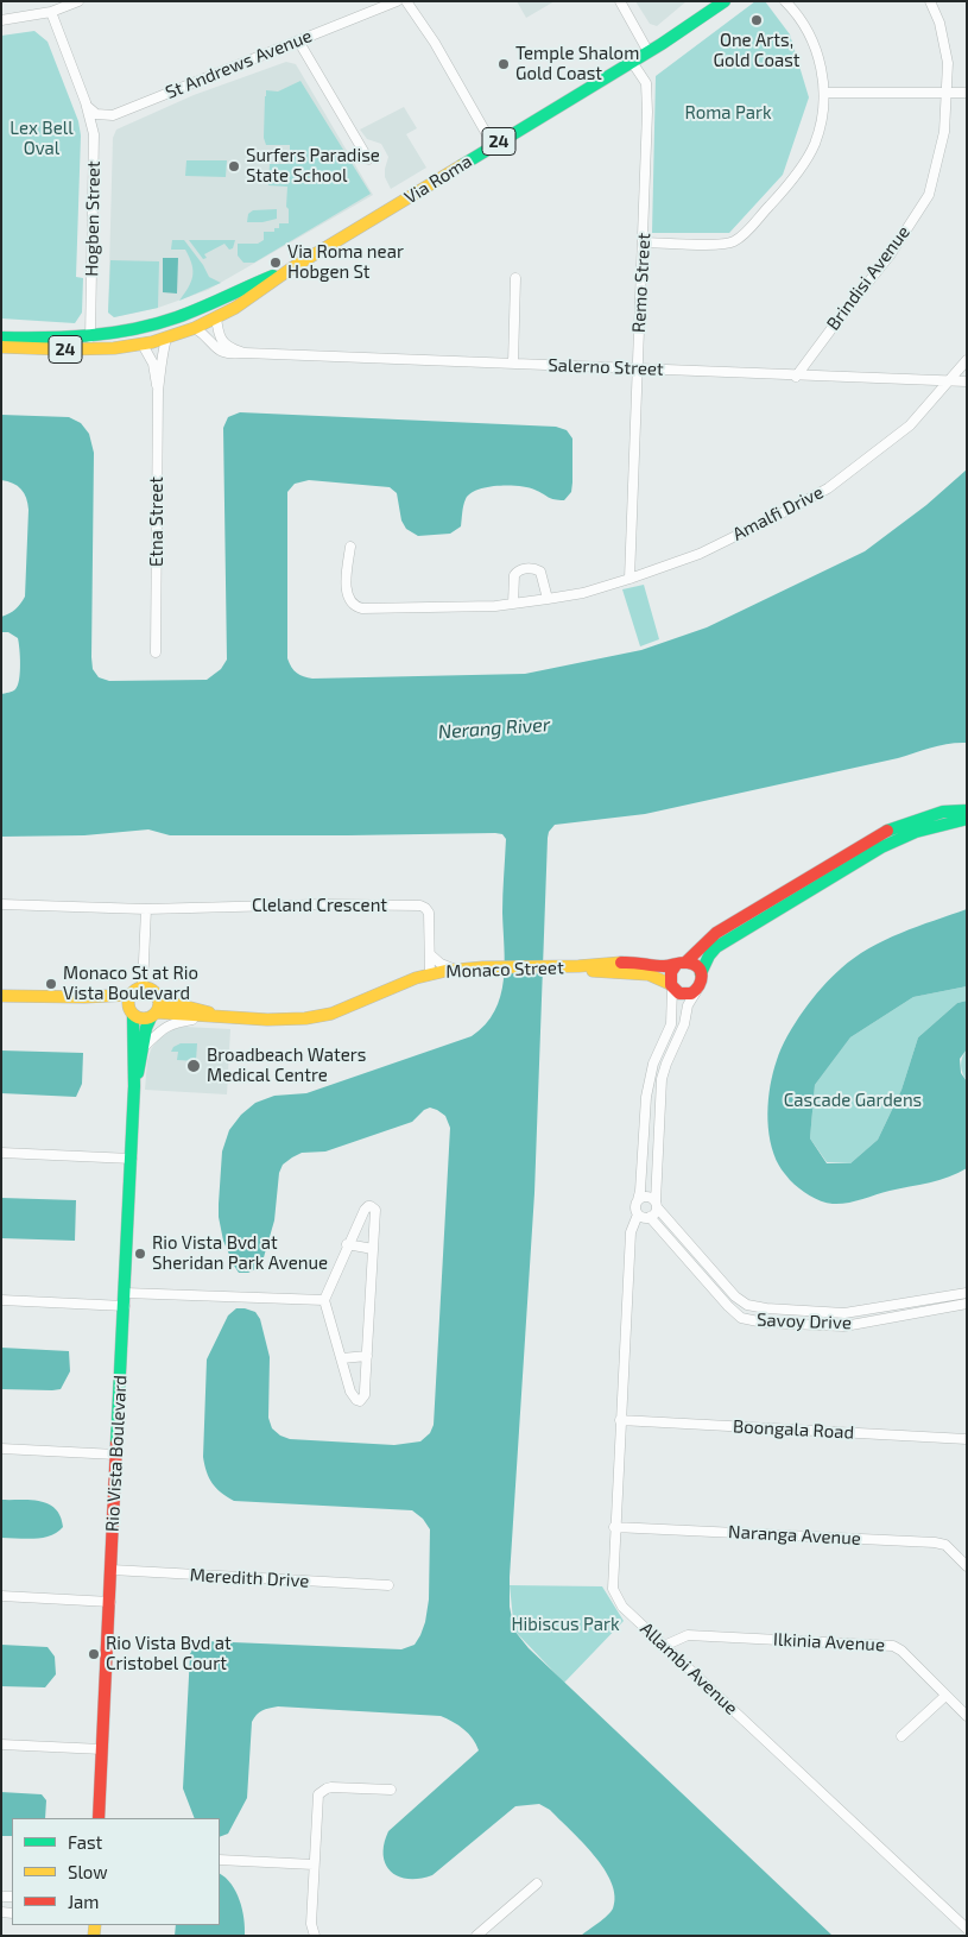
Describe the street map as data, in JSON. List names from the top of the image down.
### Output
{
  "streets": {
    "street": [
      "St Andrews Avenue",
      "24",
      "Via Roma",
      "Hogben Street",
      "Brindisi Avenue",
      "Remo Street",
      "Salerno Street",
      "Amalfi Drive",
      "Etna Street",
      "Cleland Crescent",
      "Monaco Street",
      "Savoy Drive",
      "Boongala Road",
      "Rio Vista Boulevard",
      "Naranga Avenue",
      "Meredith Drive",
      "Ilkinia Avenue",
      "Allambi Avenue"
    ]
  },
  "crossings": [
    ["St Andrews Avenue", "Hogben Street"],
    ["24", "Via Roma"],
    ["24", "Hogben Street"],
    ["Via Roma", "Hogben Street"],
    ["Via Roma", "Remo Street"],
    ["Via Roma", "Salerno Street"],
    ["Via Roma", "Etna Street"],
    ["Brindisi Avenue", "Salerno Street"],
    ["Remo Street", "Salerno Street"],
    ["Remo Street", "Amalfi Drive"],
    ["Salerno Street", "Amalfi Drive"],
    ["Cleland Crescent", "Monaco Street"],
    ["Monaco Street", "Rio Vista Boulevard"],
    ["Savoy Drive", "Allambi Avenue"],
    ["Boongala Road", "Allambi Avenue"],
    ["Rio Vista Boulevard", "Meredith Drive"],
    ["Naranga Avenue", "Allambi Avenue"],
    ["Ilkinia Avenue", "Allambi Avenue"]
  ],
  "water": ["Nerang River"],
  "parks": [
    "Roma Park",
    "Lex Bell Oval",
    "Cascade Gardens",
    "Hibiscus Park"
  ],
  "places": [
    "One Arts, Gold Coast",
    "Temple Shalom Gold Coast",
    "Surfers Paradise State School",
    "Via Roma near Hobgen St",
    "Monaco St at Rio Vista Boulevard",
    "Broadbeach Waters Medical Centre",
    "Rio Vista Bvd at Sheridan Park Avenue",
    "Rio Vista Bvd at Cristobel Court"
  ],
  "legend": ["Fast", "Slow", "Jam"]
}
